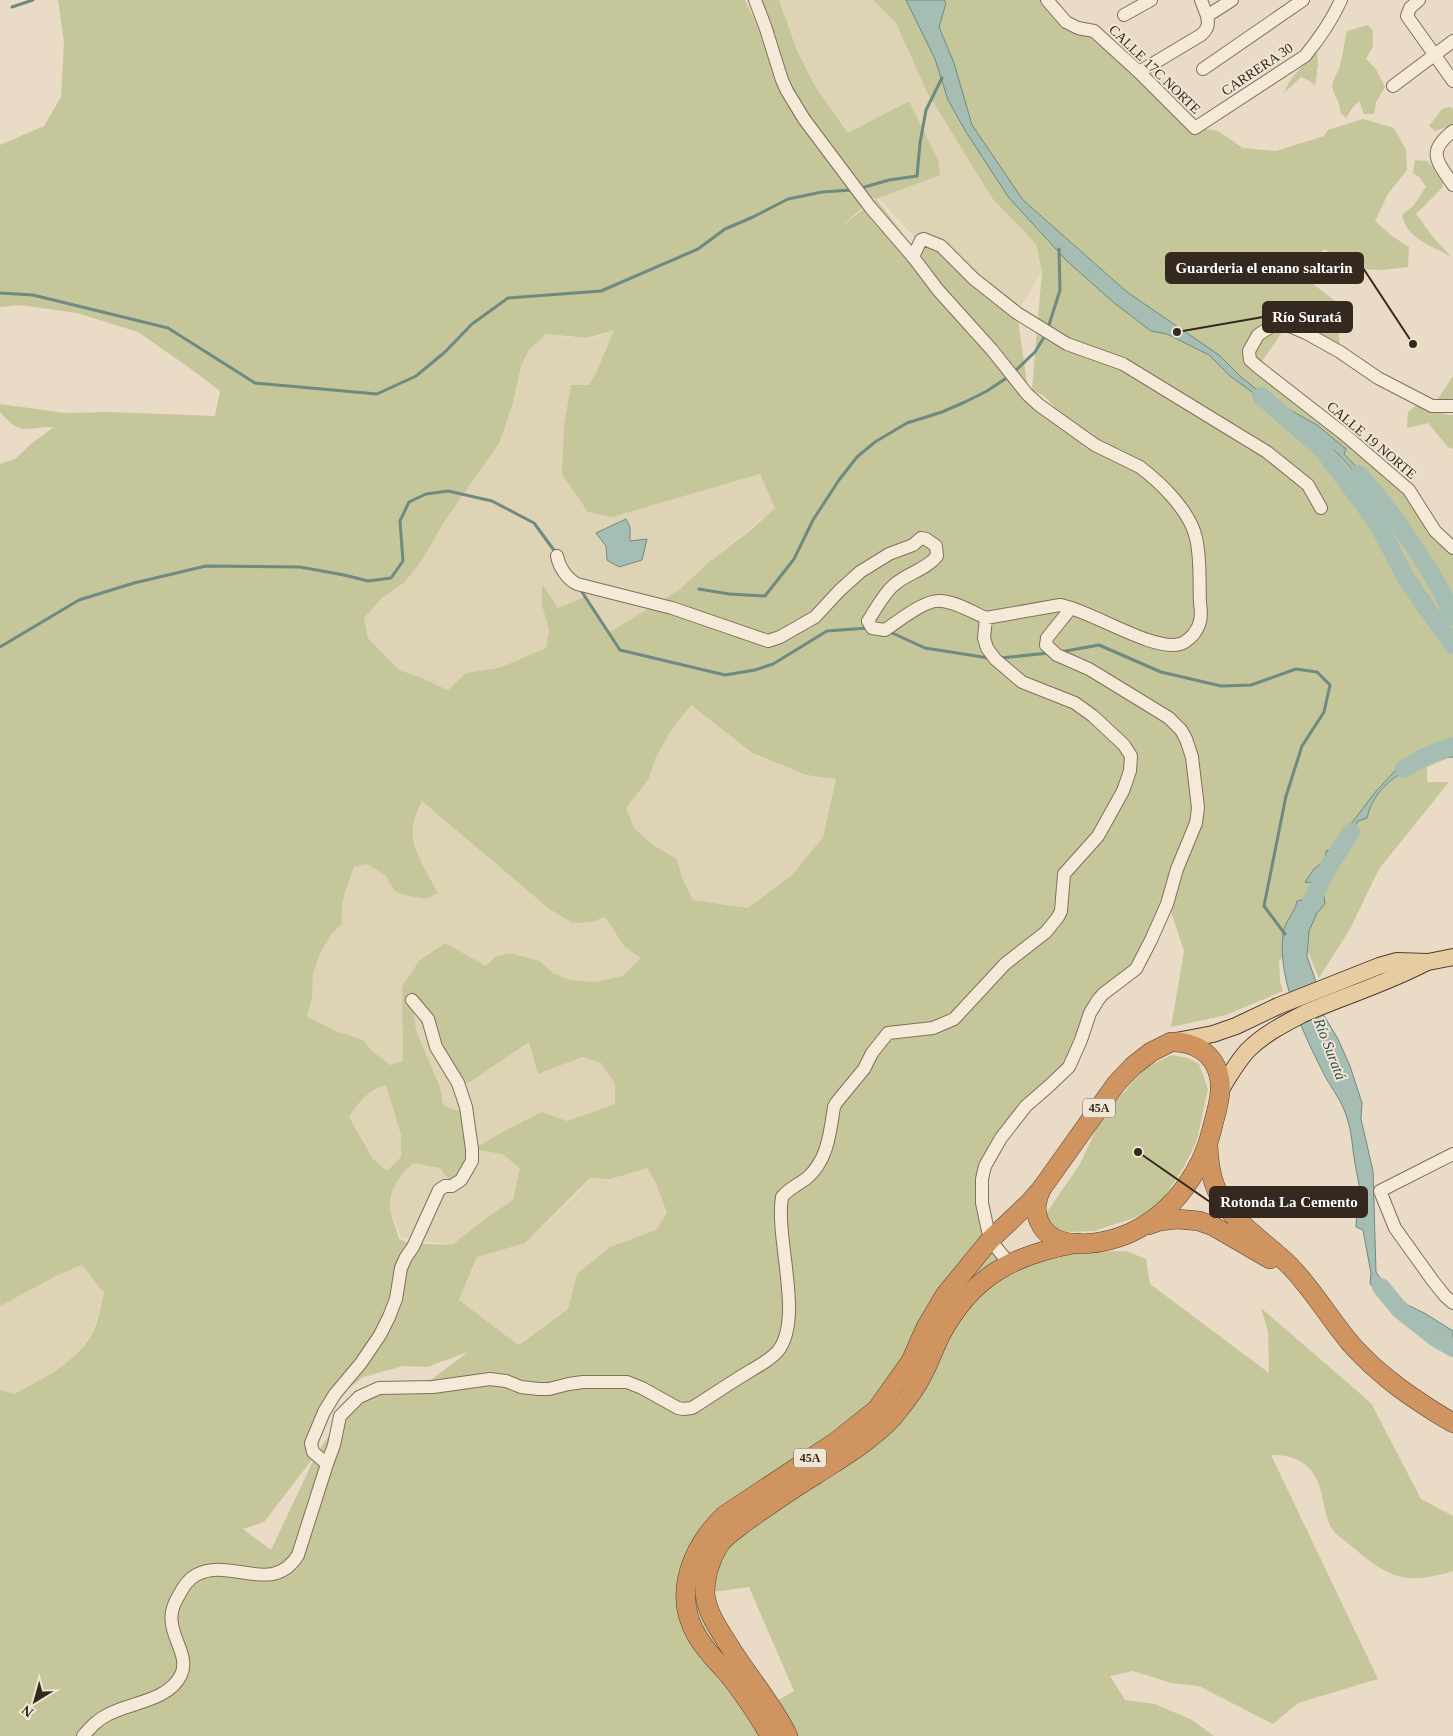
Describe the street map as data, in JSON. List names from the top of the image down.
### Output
{
  "streets": {
    "highway": ["45A"],
    "street": ["CALLE 17C NORTE", "CARRERA 30", "CALLE 19 NORTE"]
  },
  "crossings": [
    ["CALLE 17C NORTE", "CARRERA 30"]
  ],
  "water": ["Río Suratá"],
  "places": ["Río Suratá", "Guarderia el enano saltarin", "Rotonda La Cemento"],
  "north": "bottom left"
}
